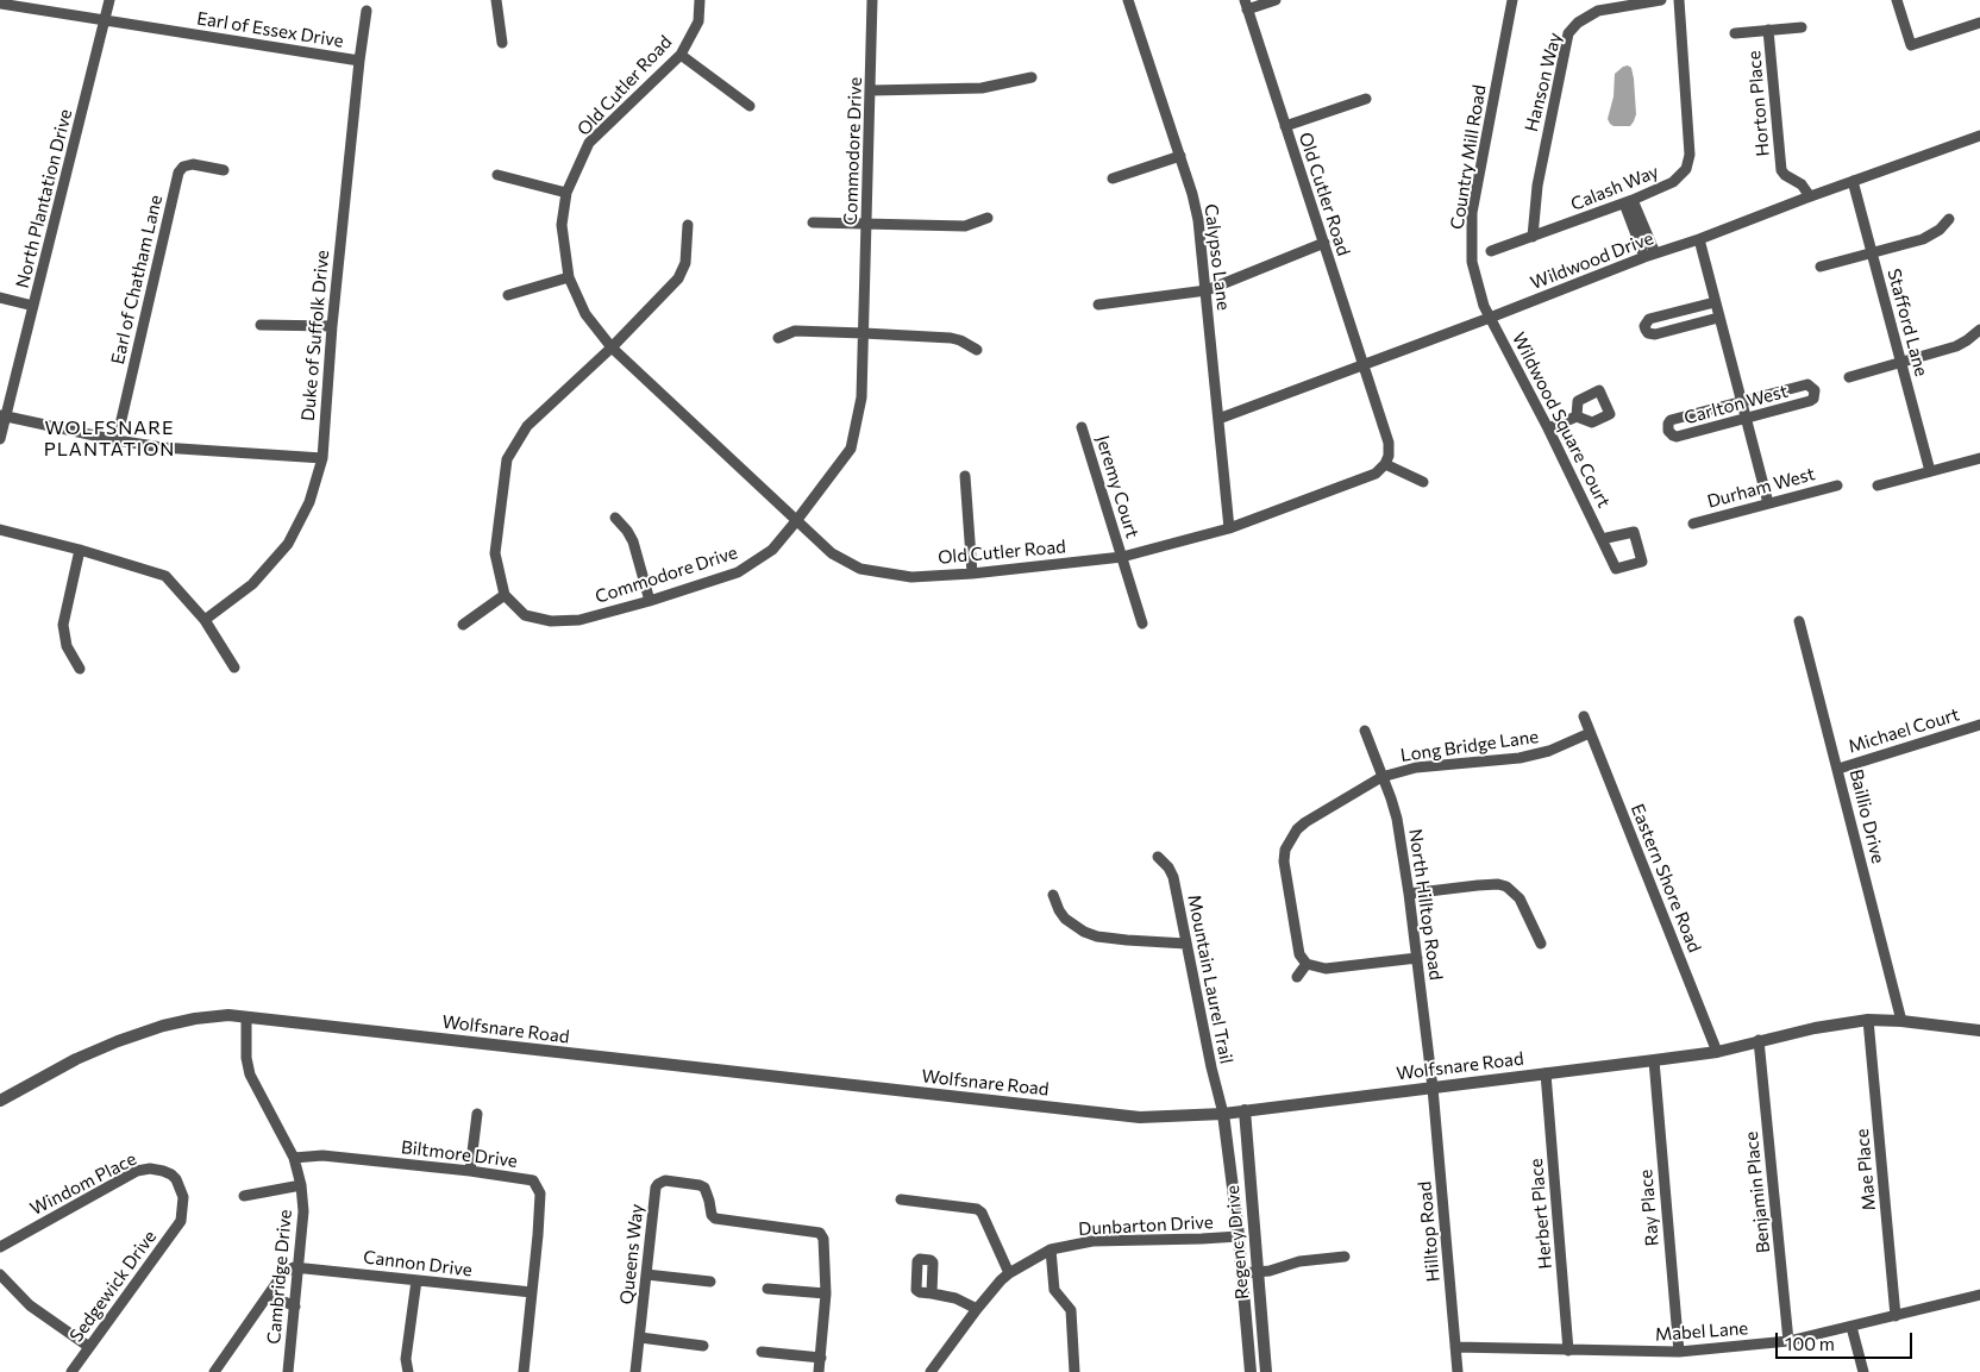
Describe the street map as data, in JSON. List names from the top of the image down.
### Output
{
  "streets": {
    "street": [
      "Earl of Essex Drive",
      "Hanson Way",
      "Old Cutler Road",
      "Horton Place",
      "Commodore Drive",
      "Country Mill Road",
      "Calash Way",
      "North Plantation Drive",
      "Calypso Lane",
      "Wildwood Drive",
      "Earl of Chatham Lane",
      "Stafford Lane",
      "Duke of Suffolk Drive",
      "Carlton West",
      "Wildwood Square Court",
      "Jeremy Court",
      "Durham West",
      "Michael Court",
      "Long Bridge Lane",
      "Baillio Drive",
      "Eastern Shore Road",
      "North Hilltop Road",
      "Mountain Laurel Trail",
      "Wolfsnare Road",
      "Biltmore Drive",
      "Mae Place",
      "Windom Place",
      "Benjamin Place",
      "Ray Place",
      "Herbert Place",
      "Dunbarton Drive",
      "Hilltop Road",
      "Regency Drive",
      "Queens Way",
      "Cannon Drive",
      "Cambridge Drive",
      "Sedgewick Drive",
      "Mabel Lane"
    ]
  },
  "crossings": [
    ["Earl of Essex Drive", "North Plantation Drive"],
    ["Earl of Essex Drive", "Duke of Suffolk Drive"],
    ["Hanson Way", "Calash Way"],
    ["Old Cutler Road", "Commodore Drive"],
    ["Old Cutler Road", "Calypso Lane"],
    ["Old Cutler Road", "Wildwood Drive"],
    ["Old Cutler Road", "Jeremy Court"],
    ["Horton Place", "Wildwood Drive"],
    ["Country Mill Road", "Wildwood Drive"],
    ["Country Mill Road", "Wildwood Square Court"],
    ["Calypso Lane", "Wildwood Drive"],
    ["Wildwood Drive", "Stafford Lane"],
    ["Wildwood Drive", "Wildwood Square Court"],
    ["Michael Court", "Baillio Drive"],
    ["Long Bridge Lane", "Eastern Shore Road"],
    ["Long Bridge Lane", "North Hilltop Road"],
    ["Baillio Drive", "Wolfsnare Road"],
    ["Eastern Shore Road", "Wolfsnare Road"],
    ["North Hilltop Road", "Wolfsnare Road"],
    ["North Hilltop Road", "Hilltop Road"],
    ["Mountain Laurel Trail", "Wolfsnare Road"],
    ["Mountain Laurel Trail", "Regency Drive"],
    ["Wolfsnare Road", "Mae Place"],
    ["Wolfsnare Road", "Benjamin Place"],
    ["Wolfsnare Road", "Ray Place"],
    ["Wolfsnare Road", "Herbert Place"],
    ["Wolfsnare Road", "Hilltop Road"],
    ["Wolfsnare Road", "Regency Drive"],
    ["Wolfsnare Road", "Cambridge Drive"],
    ["Biltmore Drive", "Cannon Drive"],
    ["Biltmore Drive", "Cambridge Drive"],
    ["Mae Place", "Mabel Lane"],
    ["Windom Place", "Sedgewick Drive"],
    ["Benjamin Place", "Mabel Lane"],
    ["Ray Place", "Mabel Lane"],
    ["Herbert Place", "Mabel Lane"],
    ["Dunbarton Drive", "Regency Drive"],
    ["Hilltop Road", "Mabel Lane"],
    ["Cannon Drive", "Cambridge Drive"]
  ],
  "districts": ["WOLFSNARE PLANTATION"],
  "scale_bar": "100 m"
}
